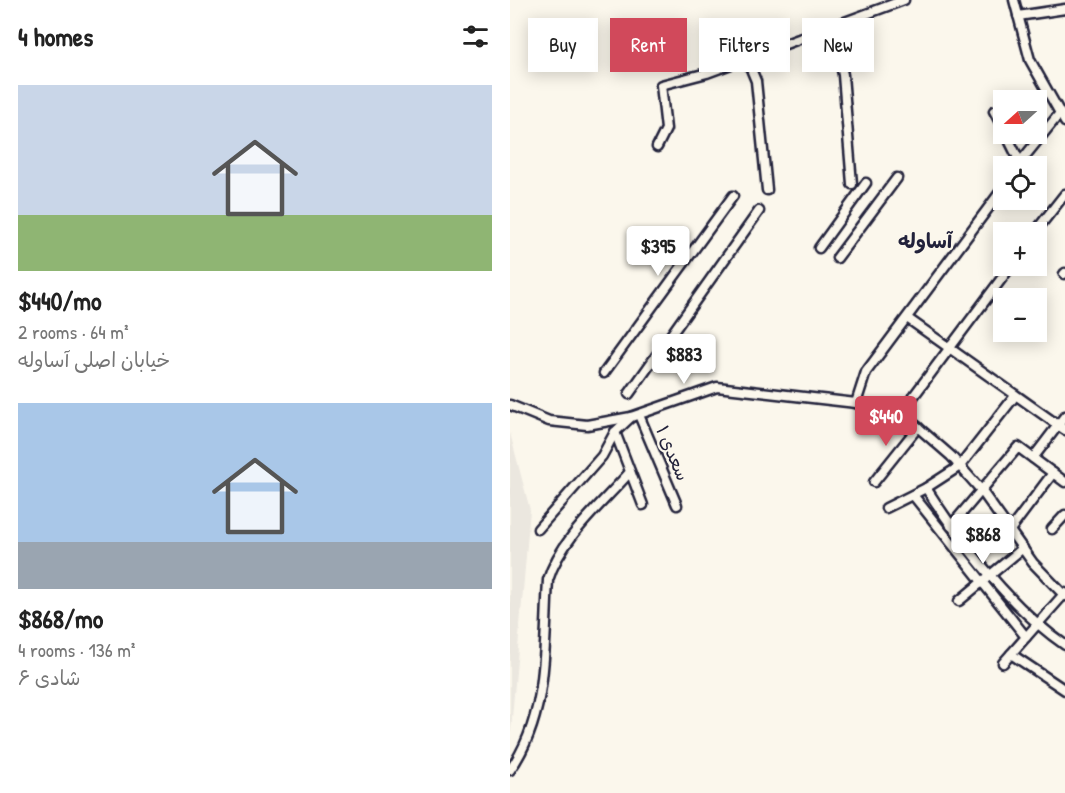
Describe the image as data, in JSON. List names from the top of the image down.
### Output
{
  "streets": {
    "street": ["سعدی ۱"]
  },
  "districts": ["آساوله"],
  "north": "left",
  "page": {
    "heading": "4 homes",
    "chip": [
      "Buy",
      "Rent",
      "Filters",
      "New"
    ],
    "list": [
      {
        "name": "$440/mo",
        "note": "2 rooms · 64 m² · خیابان اصلی آساوله"
      },
      {
        "name": "$868/mo",
        "note": "4 rooms · 136 m² · شادی ۶"
      }
    ],
    "map_buttons": ["+", "−"],
    "price": [
      "$395",
      "$883",
      "$440",
      "$868"
    ]
  }
}
